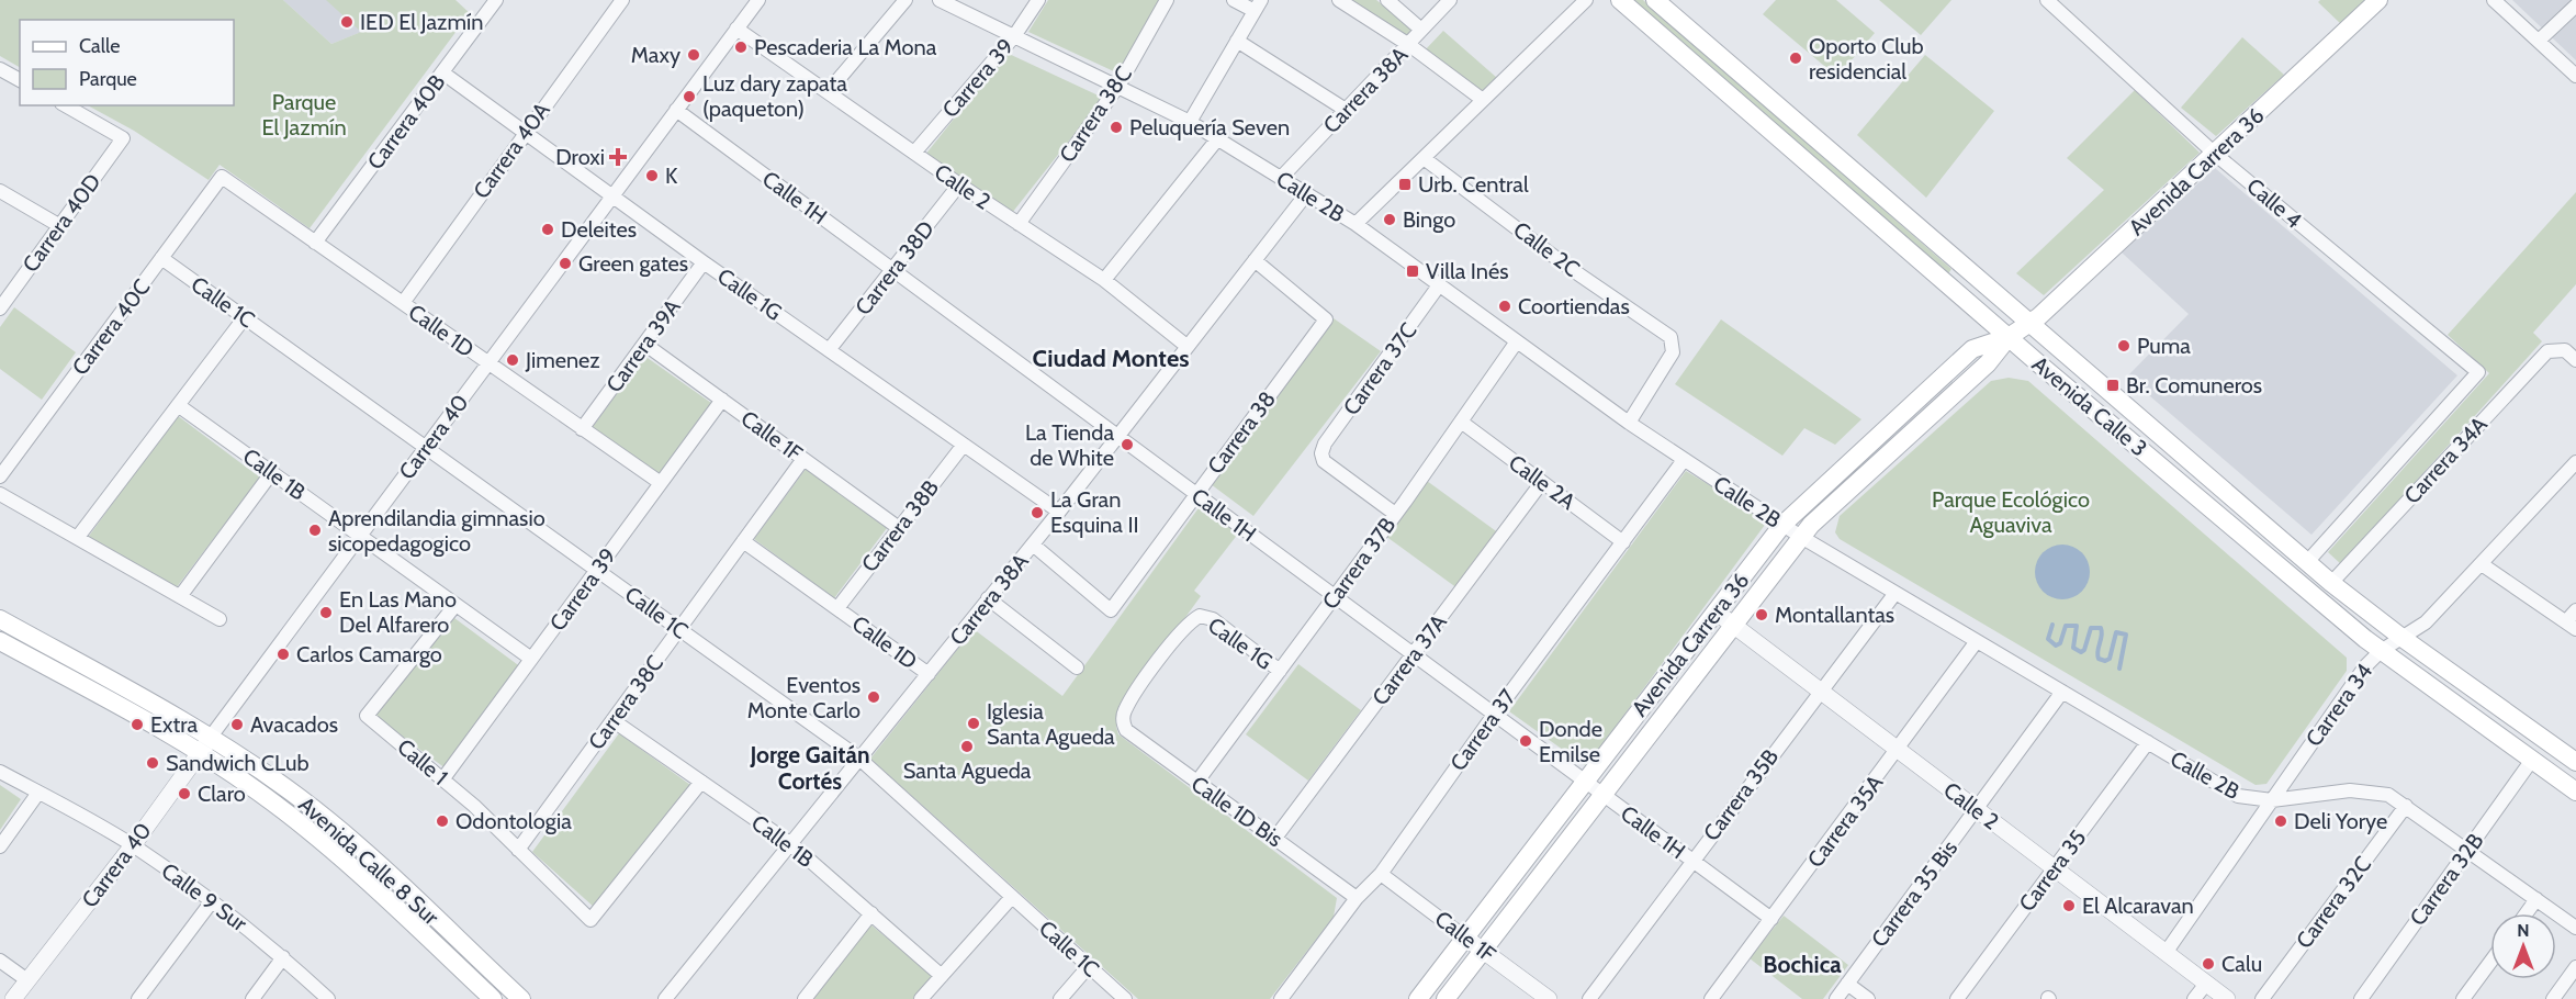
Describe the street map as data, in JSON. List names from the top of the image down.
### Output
{
  "streets": {
    "main road": ["Avenida Carrera 36", "Avenida Calle 3", "Avenida Calle 8 Sur"],
    "street": [
      "Carrera 39",
      "Carrera 38A",
      "Carrera 38C",
      "Carrera 40B",
      "Carrera 40A",
      "Calle 2",
      "Calle 2B",
      "Calle 1H",
      "Calle 4",
      "Carrera 40D",
      "Calle 2C",
      "Carrera 38D",
      "Calle 1G",
      "Calle 1C",
      "Carrera 40C",
      "Calle 1D",
      "Carrera 39A",
      "Carrera 37C",
      "Carrera 38",
      "Calle 1F",
      "Carrera 40",
      "Carrera 34A",
      "Calle 1B",
      "Calle 2A",
      "Carrera 38B",
      "Carrera 37B",
      "Carrera 37A",
      "Carrera 34",
      "Carrera 37",
      "Calle 1",
      "Carrera 35B",
      "Calle 1D Bis",
      "Carrera 35A",
      "Carrera 35",
      "Carrera 32B",
      "Carrera 35 Bis",
      "Calle 9 Sur",
      "Carrera 32C"
    ]
  },
  "crossings": [
    ["Carrera 39", "Calle 2"],
    ["Carrera 39", "Calle 2B"],
    ["Carrera 39", "Calle 1C"],
    ["Carrera 39", "Calle 1D"],
    ["Carrera 39", "Calle 1F"],
    ["Carrera 39", "Calle 1B"],
    ["Carrera 39", "Calle 1"],
    ["Carrera 38A", "Calle 2"],
    ["Carrera 38A", "Calle 2B"],
    ["Carrera 38A", "Calle 1H"],
    ["Carrera 38A", "Calle 1G"],
    ["Carrera 38A", "Calle 1C"],
    ["Carrera 38A", "Calle 1D"],
    ["Carrera 38A", "Carrera 38"],
    ["Carrera 38A", "Calle 1B"],
    ["Carrera 38C", "Calle 2"],
    ["Carrera 38C", "Calle 2B"],
    ["Carrera 38C", "Calle 1C"],
    ["Carrera 38C", "Calle 1D"],
    ["Carrera 38C", "Calle 1F"],
    ["Carrera 38C", "Calle 1B"],
    ["Carrera 38C", "Calle 1"],
    ["Carrera 40B", "Calle 1G"],
    ["Carrera 40B", "Calle 1D"],
    ["Carrera 40A", "Calle 1G"],
    ["Carrera 40A", "Calle 1D"],
    ["Avenida Carrera 36", "Calle 2"],
    ["Avenida Carrera 36", "Calle 2B"],
    ["Avenida Carrera 36", "Calle 1H"],
    ["Avenida Carrera 36", "Calle 4"],
    ["Avenida Carrera 36", "Avenida Calle 3"],
    ["Avenida Carrera 36", "Calle 1F"],
    ["Calle 2", "Carrera 38D"],
    ["Calle 2", "Carrera 40"],
    ["Calle 2", "Carrera 34"],
    ["Calle 2", "Carrera 35B"],
    ["Calle 2", "Carrera 35A"],
    ["Calle 2", "Carrera 35"],
    ["Calle 2", "Carrera 35 Bis"],
    ["Calle 2B", "Calle 2C"],
    ["Calle 2B", "Carrera 37C"],
    ["Calle 2B", "Carrera 37B"],
    ["Calle 2B", "Carrera 34"],
    ["Calle 2B", "Carrera 37"],
    ["Calle 2B", "Carrera 35B"],
    ["Calle 2B", "Carrera 35A"],
    ["Calle 2B", "Carrera 35"],
    ["Calle 2B", "Carrera 32B"],
    ["Calle 2B", "Carrera 35 Bis"],
    ["Calle 2B", "Carrera 32C"],
    ["Calle 1H", "Carrera 38D"],
    ["Calle 1H", "Carrera 38"],
    ["Calle 1H", "Carrera 40"],
    ["Calle 1H", "Carrera 37B"],
    ["Calle 1H", "Carrera 37A"],
    ["Calle 1H", "Carrera 37"],
    ["Calle 1H", "Carrera 35B"],
    ["Calle 1H", "Carrera 35A"],
    ["Calle 4", "Carrera 34A"],
    ["Carrera 38D", "Calle 1G"],
    ["Calle 1G", "Carrera 39A"],
    ["Calle 1G", "Carrera 40"],
    ["Calle 1G", "Carrera 38B"],
    ["Calle 1G", "Carrera 37B"],
    ["Calle 1G", "Calle 1D Bis"],
    ["Calle 1C", "Carrera 40C"],
    ["Calle 1C", "Carrera 40"],
    ["Carrera 40C", "Calle 1D"],
    ["Calle 1D", "Carrera 39A"],
    ["Calle 1D", "Carrera 40"],
    ["Calle 1D", "Carrera 38B"],
    ["Carrera 39A", "Calle 1F"],
    ["Carrera 37C", "Carrera 37B"],
    ["Avenida Calle 3", "Carrera 34A"],
    ["Avenida Calle 3", "Carrera 34"],
    ["Avenida Calle 3", "Carrera 32B"],
    ["Calle 1F", "Carrera 38B"],
    ["Calle 1F", "Carrera 37"],
    ["Carrera 40", "Calle 1B"],
    ["Carrera 40", "Avenida Calle 8 Sur"],
    ["Carrera 40", "Calle 9 Sur"],
    ["Calle 1B", "Calle 1"],
    ["Calle 2A", "Carrera 37B"],
    ["Calle 2A", "Carrera 37A"],
    ["Calle 2A", "Carrera 37"],
    ["Carrera 37B", "Calle 1D Bis"],
    ["Carrera 37A", "Calle 1D Bis"],
    ["Carrera 37", "Calle 1D Bis"]
  ],
  "districts": ["Ciudad Montes", "Jorge Gaitán Cortés", "Bochica"],
  "parks": ["Parque El Jazmín", "Parque Ecológico Aguaviva"],
  "places": {
    "other": [
      "IED El Jazmín",
      "Pescaderia La Mona",
      "Maxy",
      "Oporto Club residencial",
      "Luz dary zapata (paqueton)",
      "Peluquería Seven",
      "K",
      "Bingo",
      "Deleites",
      "Green gates",
      "Coortiendas",
      "Puma",
      "Jimenez",
      "La Tienda de White",
      "La Gran Esquina II",
      "Aprendilandia gimnasio sicopedagogico",
      "En Las Mano Del Alfarero",
      "Montallantas",
      "Carlos Camargo",
      "Eventos Monte Carlo",
      "Iglesia Santa Agueda",
      "Extra",
      "Avacados",
      "Donde Emilse",
      "Santa Agueda",
      "Sandwich CLub",
      "Claro",
      "Odontologia",
      "Deli Yorye",
      "El Alcaravan",
      "Calu"
    ],
    "health": ["Droxi"],
    "transit": ["Urb. Central", "Villa Inés", "Br. Comuneros"]
  },
  "legend": ["Calle", "Parque"],
  "north": "top"
}
